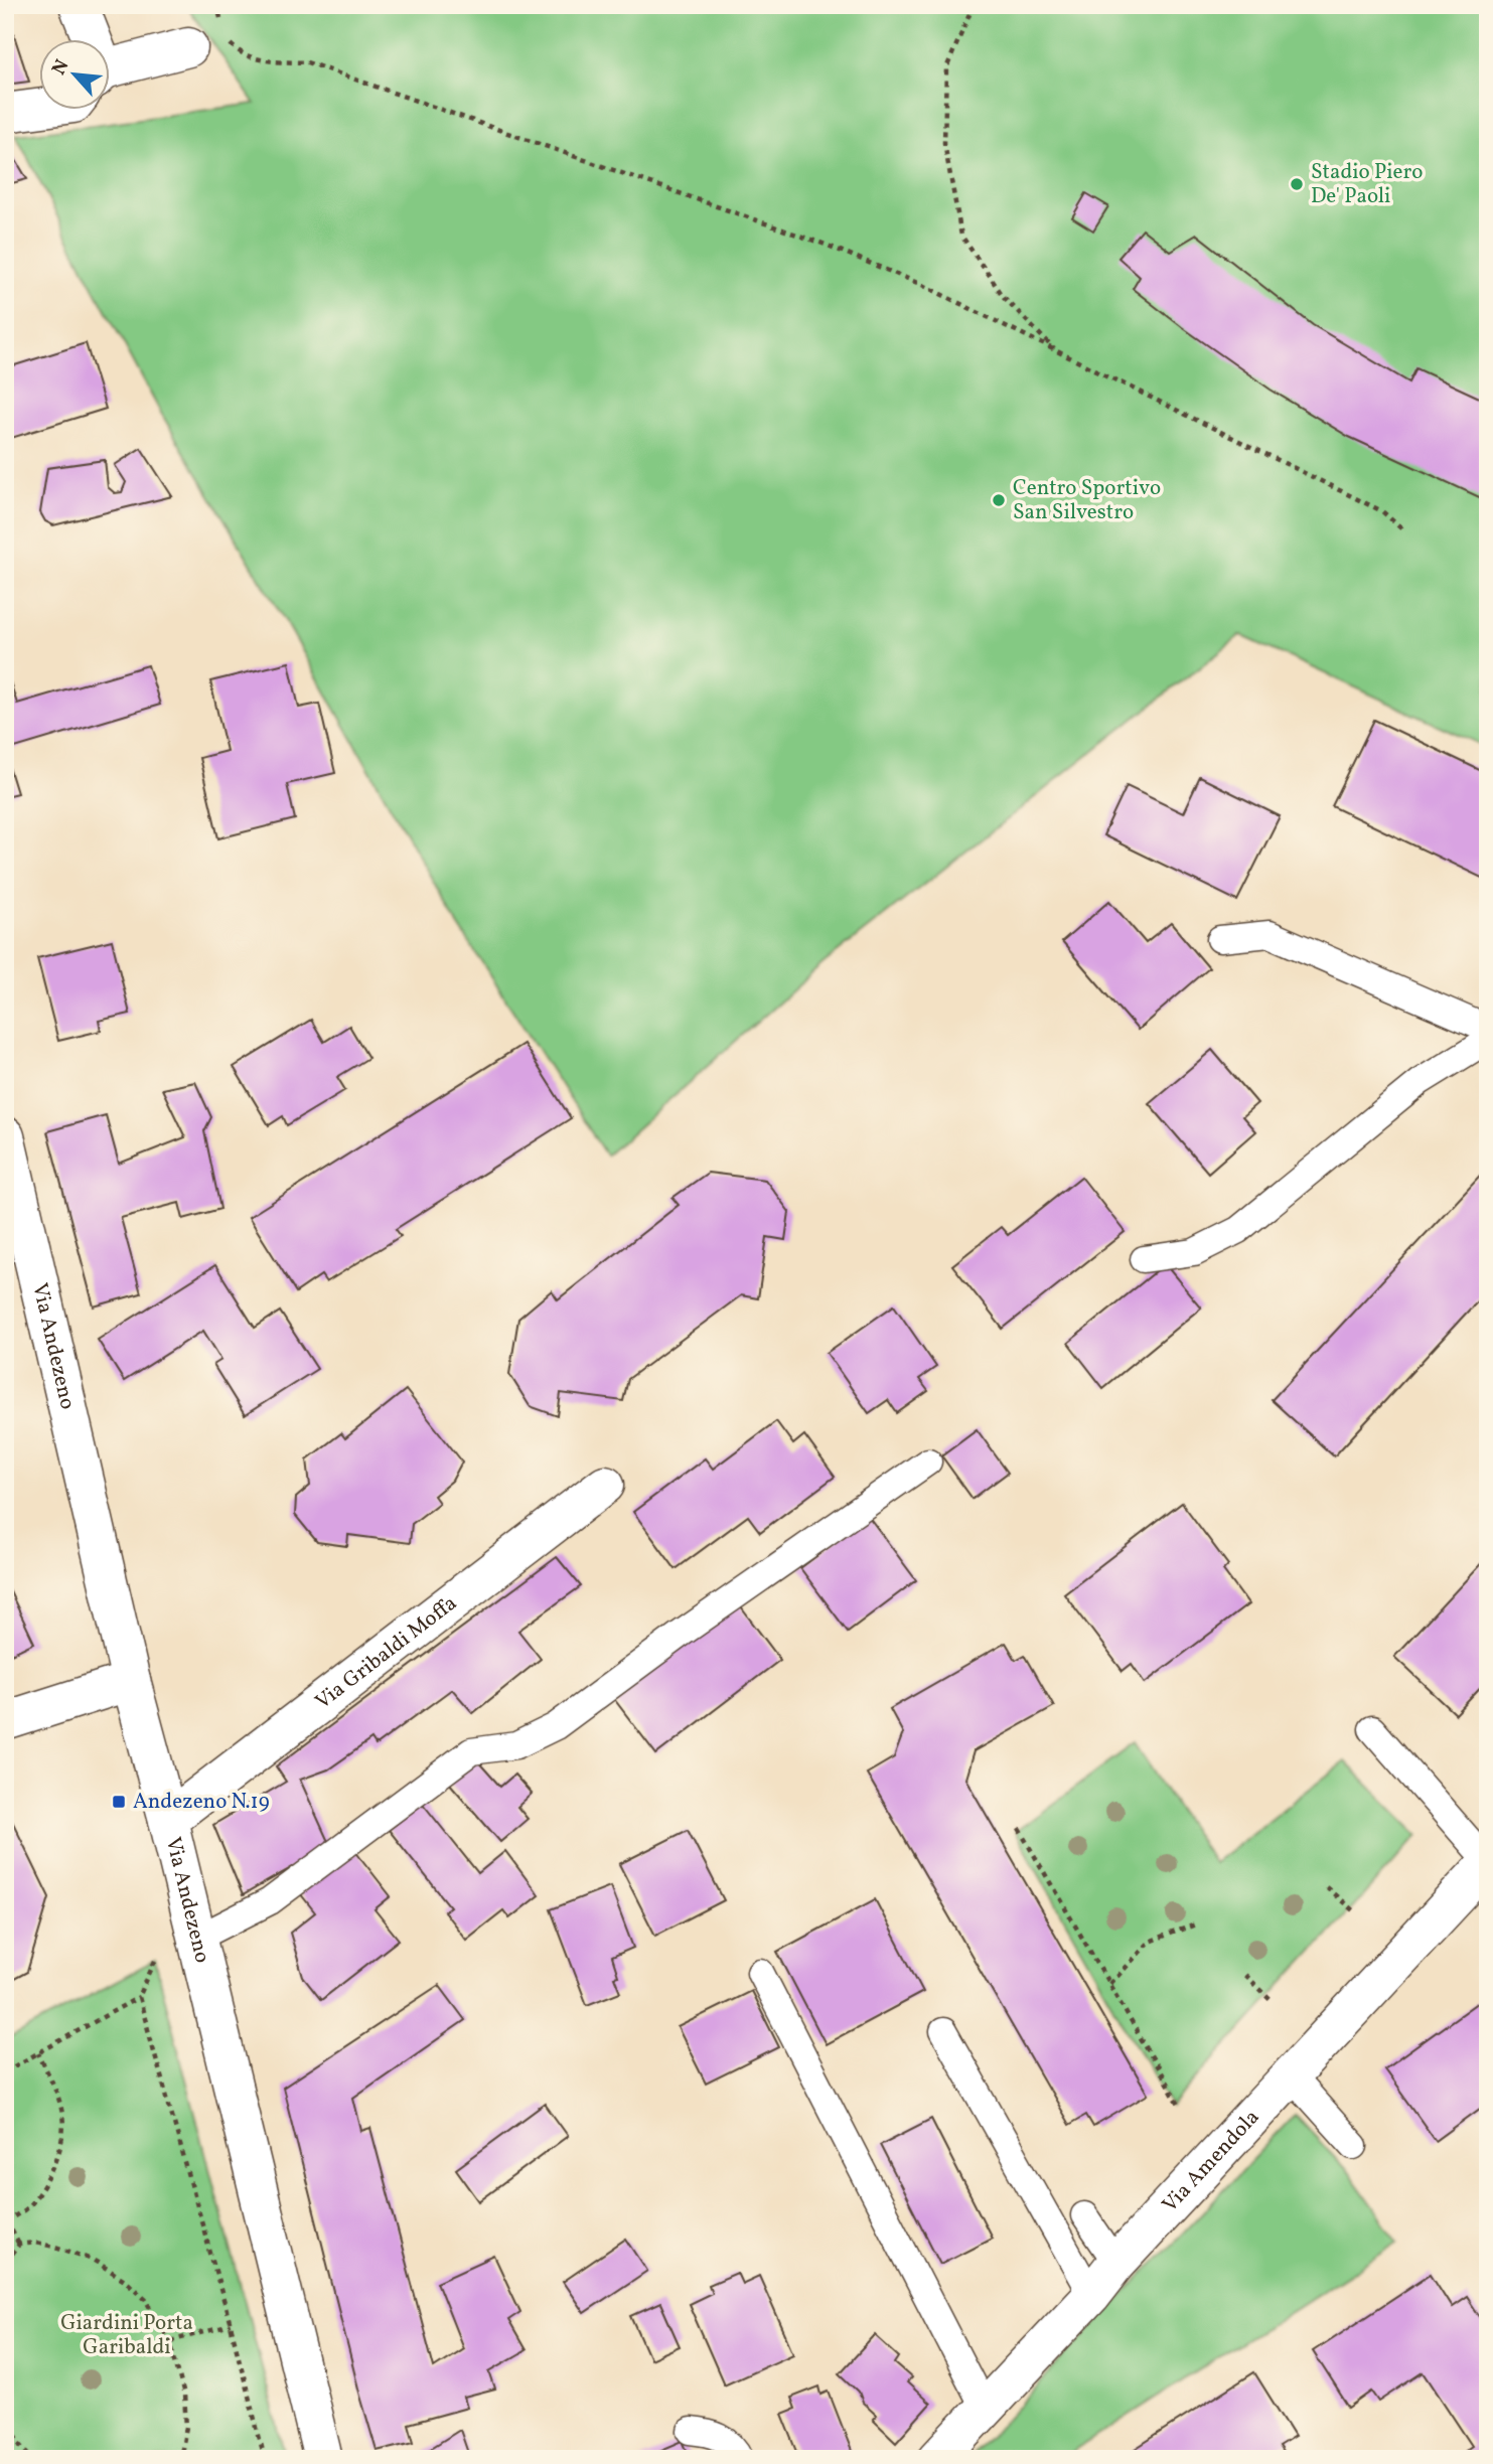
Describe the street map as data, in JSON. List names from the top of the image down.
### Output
{
  "streets": {
    "street": ["Via Andezeno", "Via Gribaldi Moffa", "Via Amendola"]
  },
  "crossings": [
    ["Via Andezeno", "Via Gribaldi Moffa"]
  ],
  "parks": ["Giardini Porta Garibaldi"],
  "places": {
    "other": ["Stadio Piero De' Paoli", "Centro Sportivo San Silvestro"],
    "transit": ["Andezeno N.19"]
  },
  "north": "top left"
}
